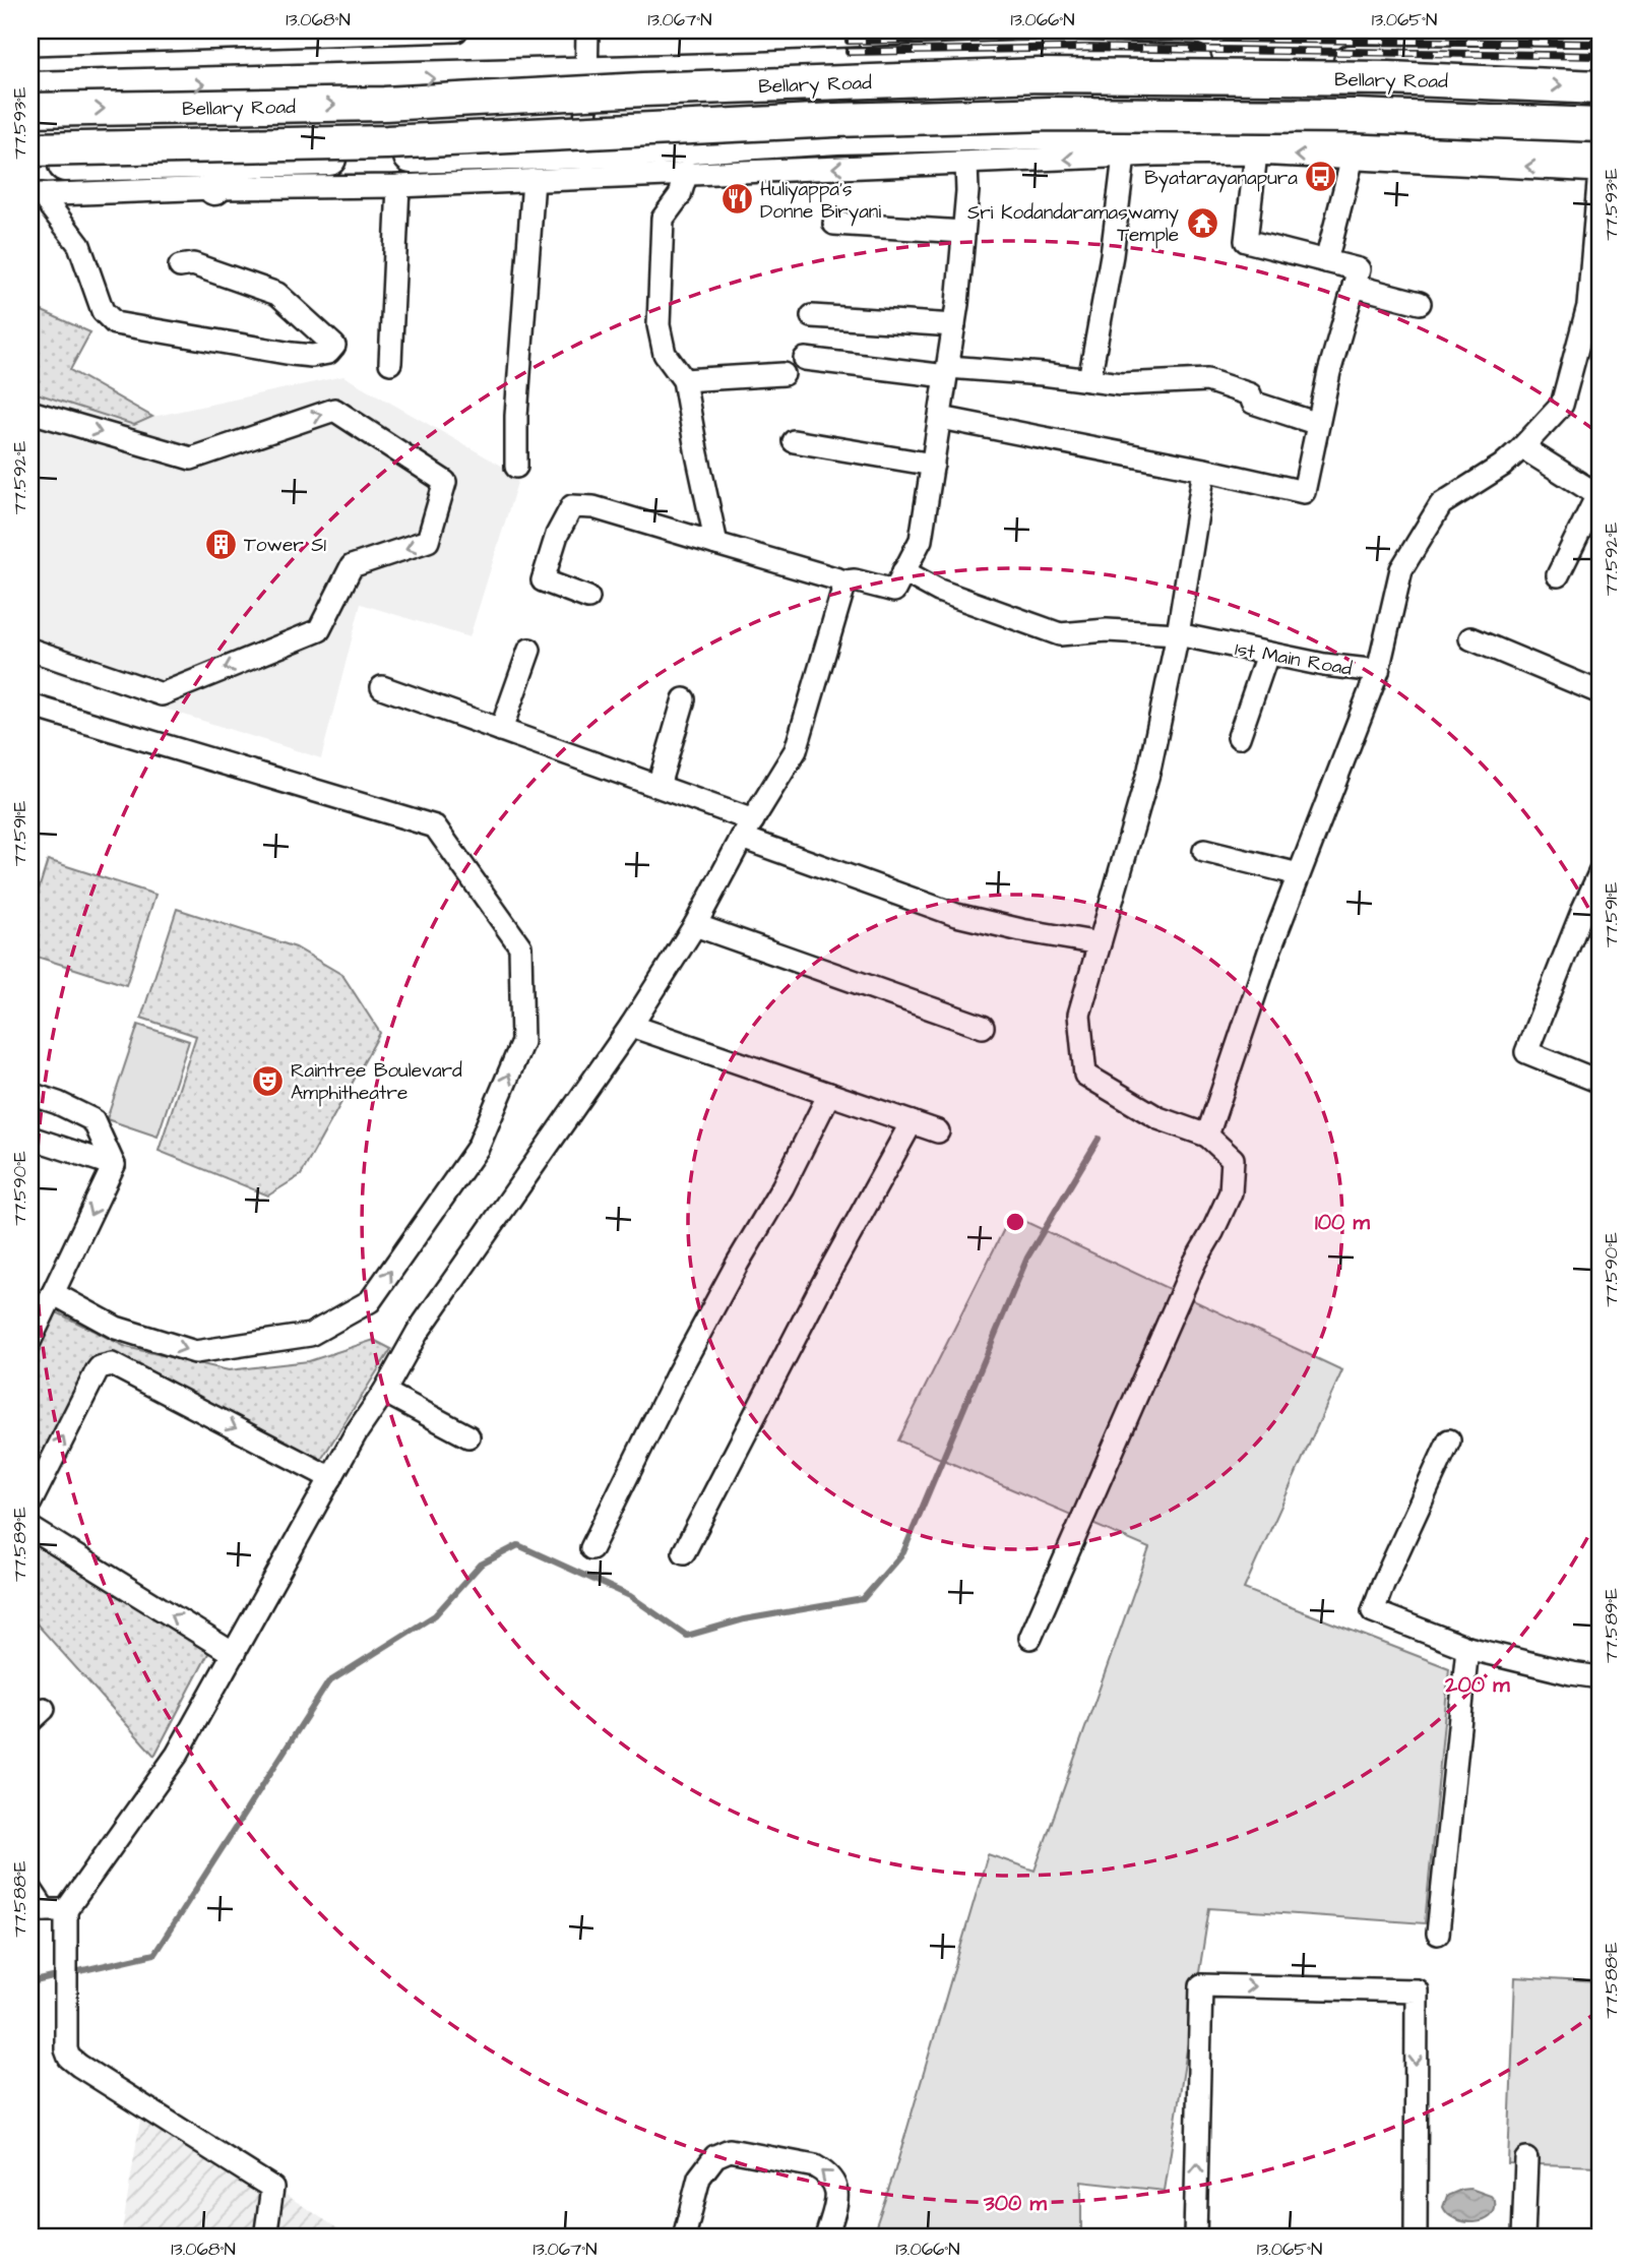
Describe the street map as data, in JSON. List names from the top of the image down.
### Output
{
  "streets": {
    "highway": ["Bellary Road"],
    "street": ["1st Main Road"]
  },
  "places": {
    "bus stop": ["Byatarayanapura"],
    "restaurant": ["Huliyappa's Donne Biryani"],
    "temple": ["Sri Kodandaramaswamy Temple"],
    "building": ["Tower S1"],
    "theatre": ["Raintree Boulevard Amphitheatre"]
  },
  "coordinates": [
    "13.068°N",
    "13.067°N",
    "13.066°N",
    "13.065°N",
    "77.593°E",
    "77.592°E",
    "77.591°E",
    "77.590°E",
    "77.589°E",
    "77.588°E"
  ],
  "rings": ["100 m", "200 m", "300 m"]
}
